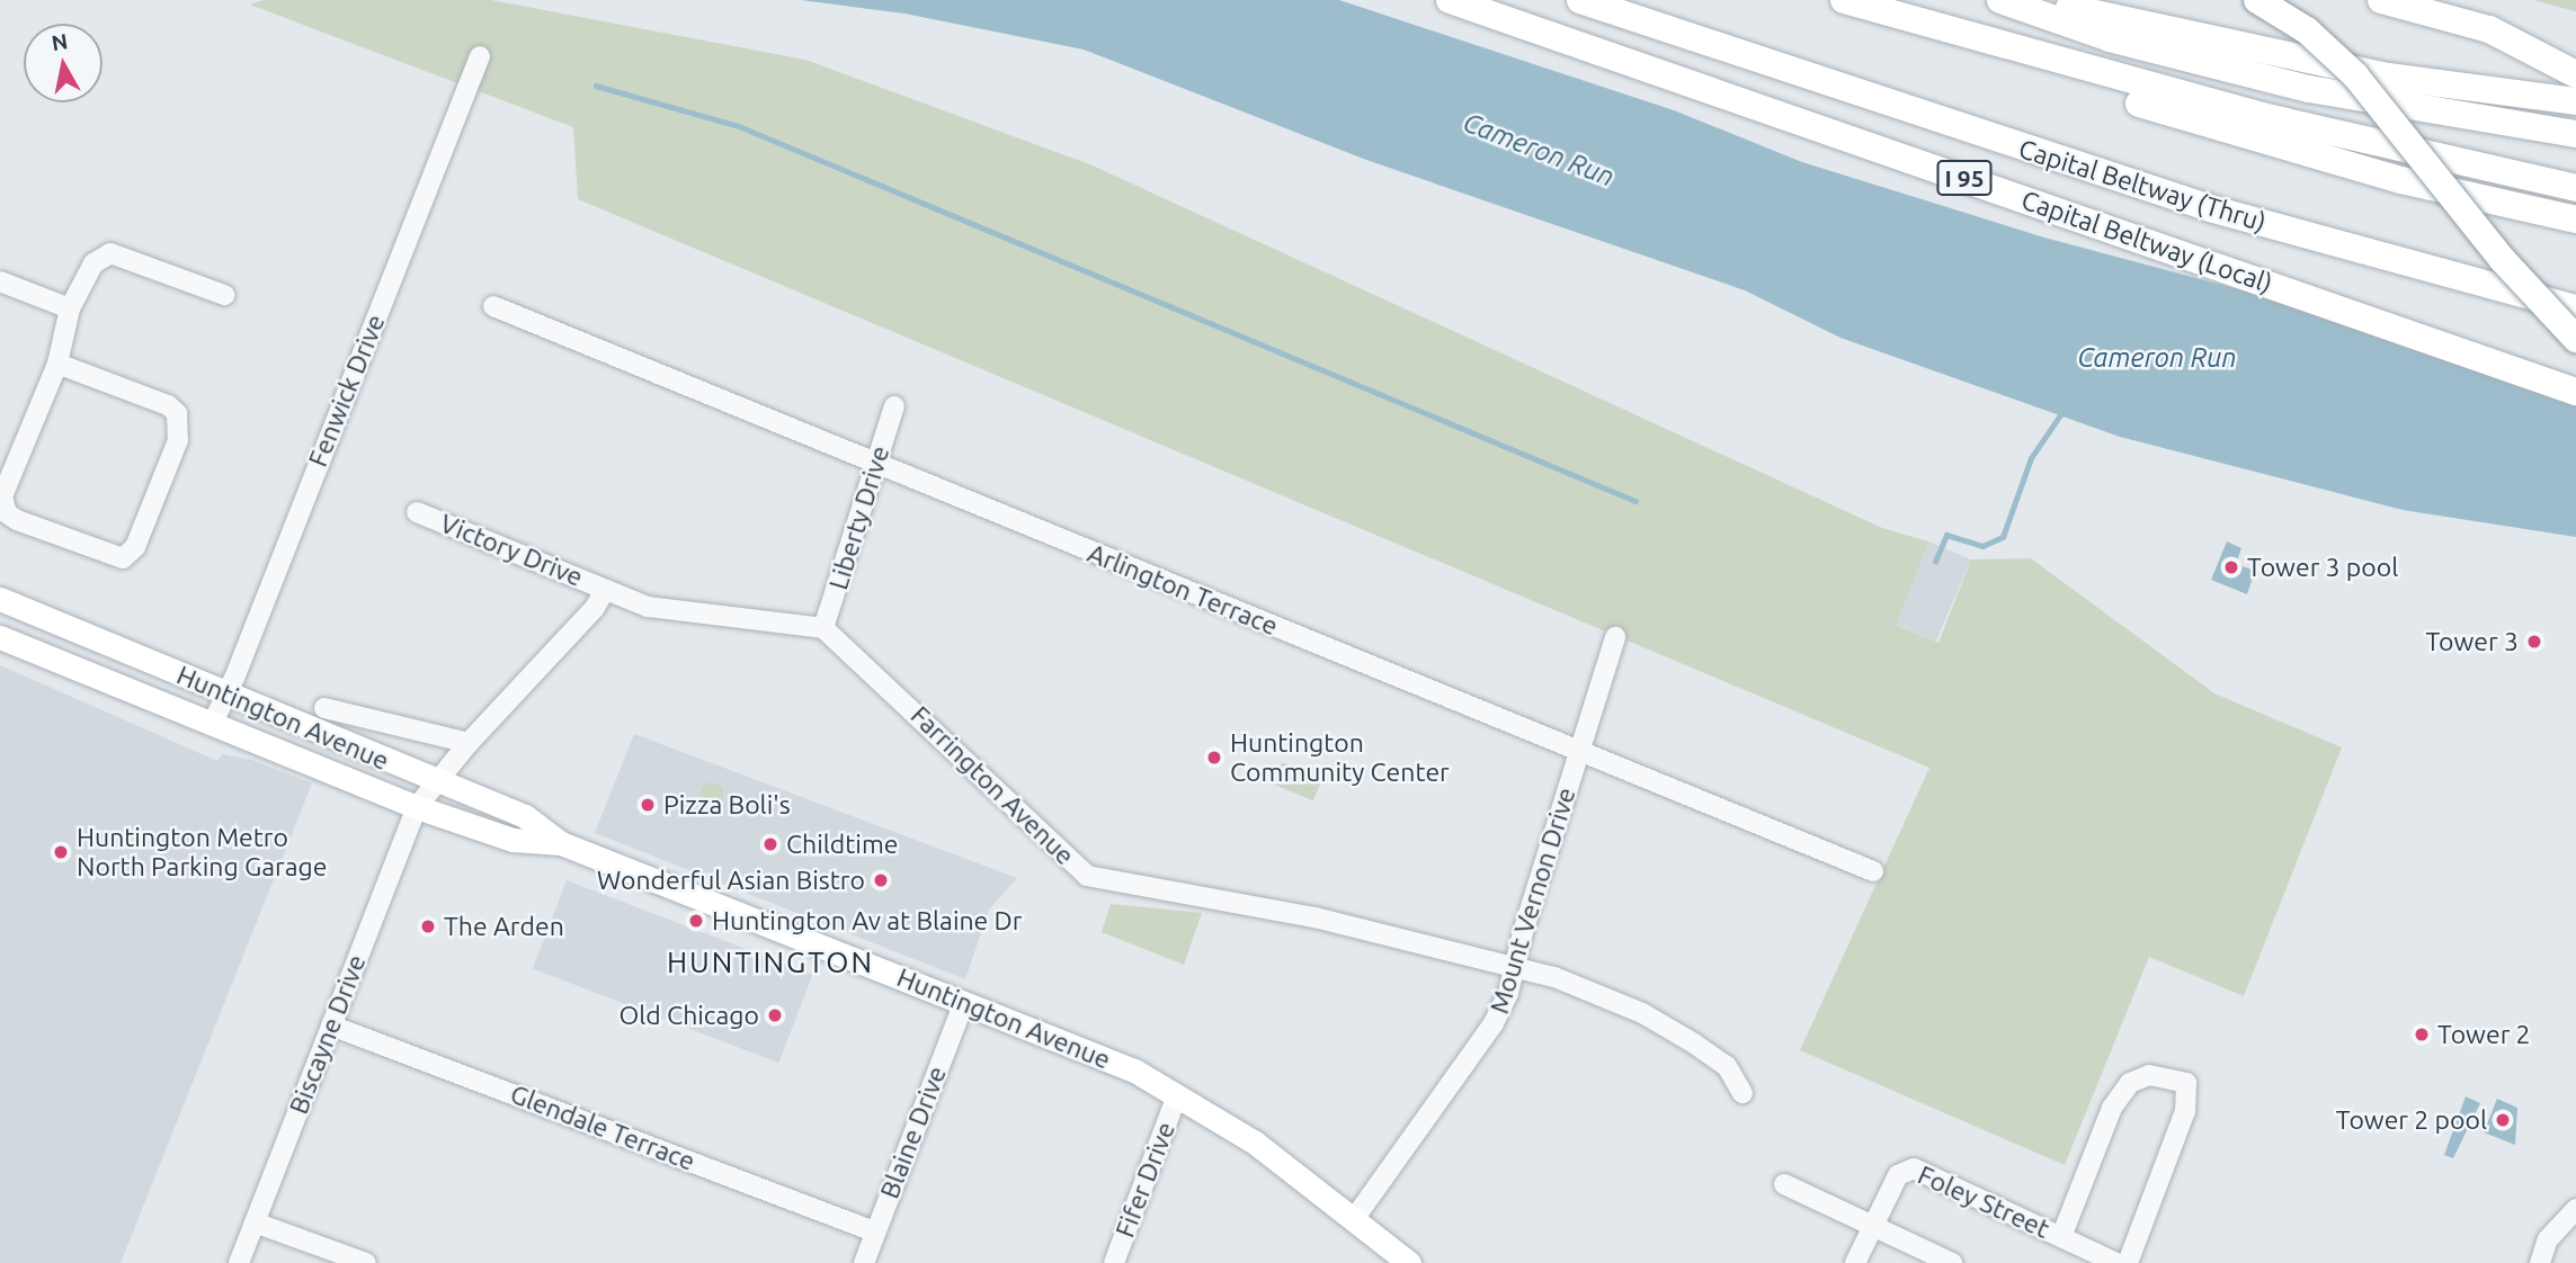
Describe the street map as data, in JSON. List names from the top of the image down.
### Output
{
  "streets": {
    "highway": ["I 95", "Capital Beltway (Thru)", "Capital Beltway (Local)"],
    "main road": ["Huntington Avenue"],
    "street": [
      "Fenwick Drive",
      "Liberty Drive",
      "Victory Drive",
      "Arlington Terrace",
      "Farrington Avenue",
      "Mount Vernon Drive",
      "Biscayne Drive",
      "Glendale Terrace",
      "Blaine Drive",
      "Fifer Drive",
      "Foley Street"
    ]
  },
  "crossings": [
    ["Fenwick Drive", "Huntington Avenue"],
    ["Liberty Drive", "Arlington Terrace"],
    ["Liberty Drive", "Farrington Avenue"],
    ["Arlington Terrace", "Mount Vernon Drive"],
    ["Huntington Avenue", "Mount Vernon Drive"],
    ["Huntington Avenue", "Biscayne Drive"],
    ["Huntington Avenue", "Blaine Drive"],
    ["Huntington Avenue", "Fifer Drive"],
    ["Farrington Avenue", "Mount Vernon Drive"],
    ["Biscayne Drive", "Glendale Terrace"],
    ["Glendale Terrace", "Blaine Drive"]
  ],
  "districts": ["HUNTINGTON"],
  "water": ["Cameron Run"],
  "places": [
    "Tower 3 pool",
    "Tower 3",
    "Huntington Community Center",
    "Pizza Boli's",
    "Childtime",
    "Huntington Metro North Parking Garage",
    "Wonderful Asian Bistro",
    "Huntington Av at Blaine Dr",
    "The Arden",
    "Old Chicago",
    "Tower 2",
    "Tower 2 pool"
  ],
  "north": "top"
}
